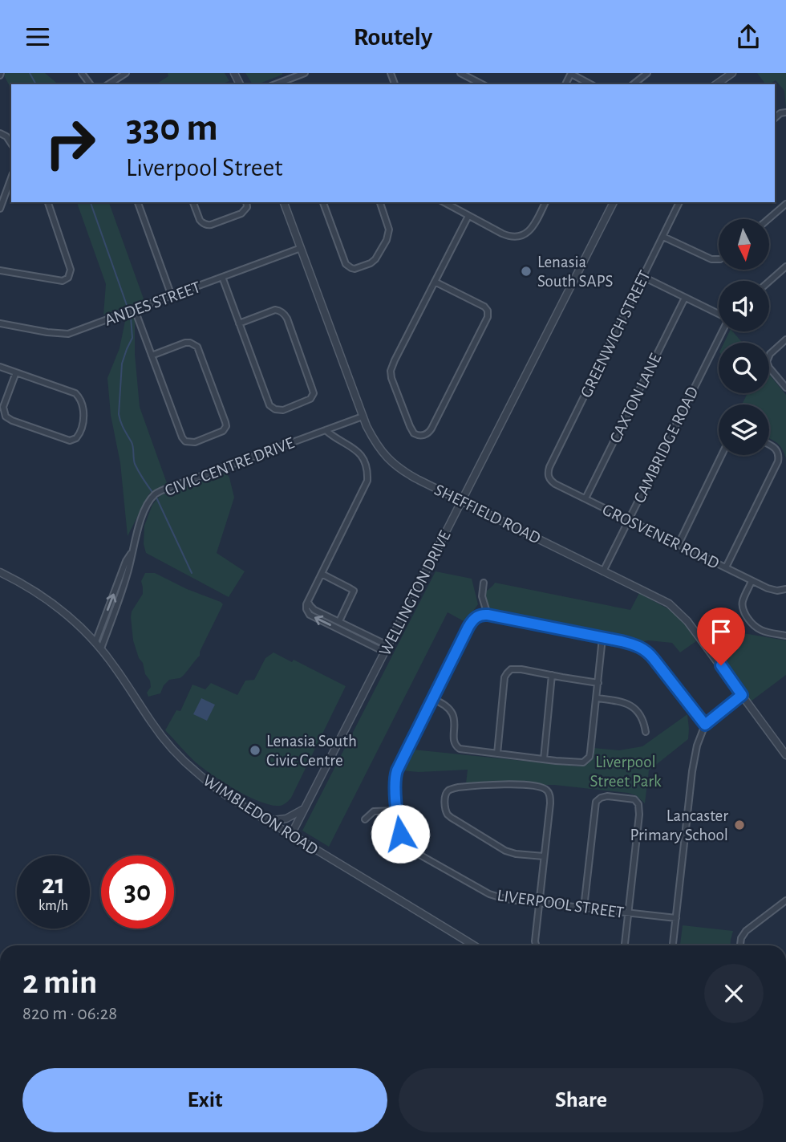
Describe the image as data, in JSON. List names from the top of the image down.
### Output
{
  "streets": {
    "street": [
      "ANDES STREET",
      "GREENWICH STREET",
      "CAXTON LANE",
      "CAMBRIDGE ROAD",
      "CIVIC CENTRE DRIVE",
      "SHEFFIELD ROAD",
      "GROSVENER ROAD",
      "WELLINGTON DRIVE",
      "WIMBLEDON ROAD",
      "LIVERPOOL STREET"
    ]
  },
  "crossings": [
    ["ANDES STREET", "SHEFFIELD ROAD"],
    ["GREENWICH STREET", "GROSVENER ROAD"],
    ["CAXTON LANE", "GROSVENER ROAD"],
    ["CAMBRIDGE ROAD", "SHEFFIELD ROAD"],
    ["CAMBRIDGE ROAD", "GROSVENER ROAD"],
    ["CIVIC CENTRE DRIVE", "SHEFFIELD ROAD"],
    ["CIVIC CENTRE DRIVE", "WIMBLEDON ROAD"],
    ["SHEFFIELD ROAD", "WELLINGTON DRIVE"],
    ["WELLINGTON DRIVE", "WIMBLEDON ROAD"]
  ],
  "parks": ["Liverpool Street Park"],
  "places": ["Lenasia South SAPS", "Lenasia South Civic Centre", "Lancaster Primary School"],
  "north": "bottom",
  "page": {
    "header": "Routely",
    "turn": ["330 m", "Liverpool Street"],
    "speed": "21 km/h",
    "limit": "30",
    "heading": ["2 min", "820 m · 06:28"],
    "buttons": ["Exit", "Share"]
  }
}
